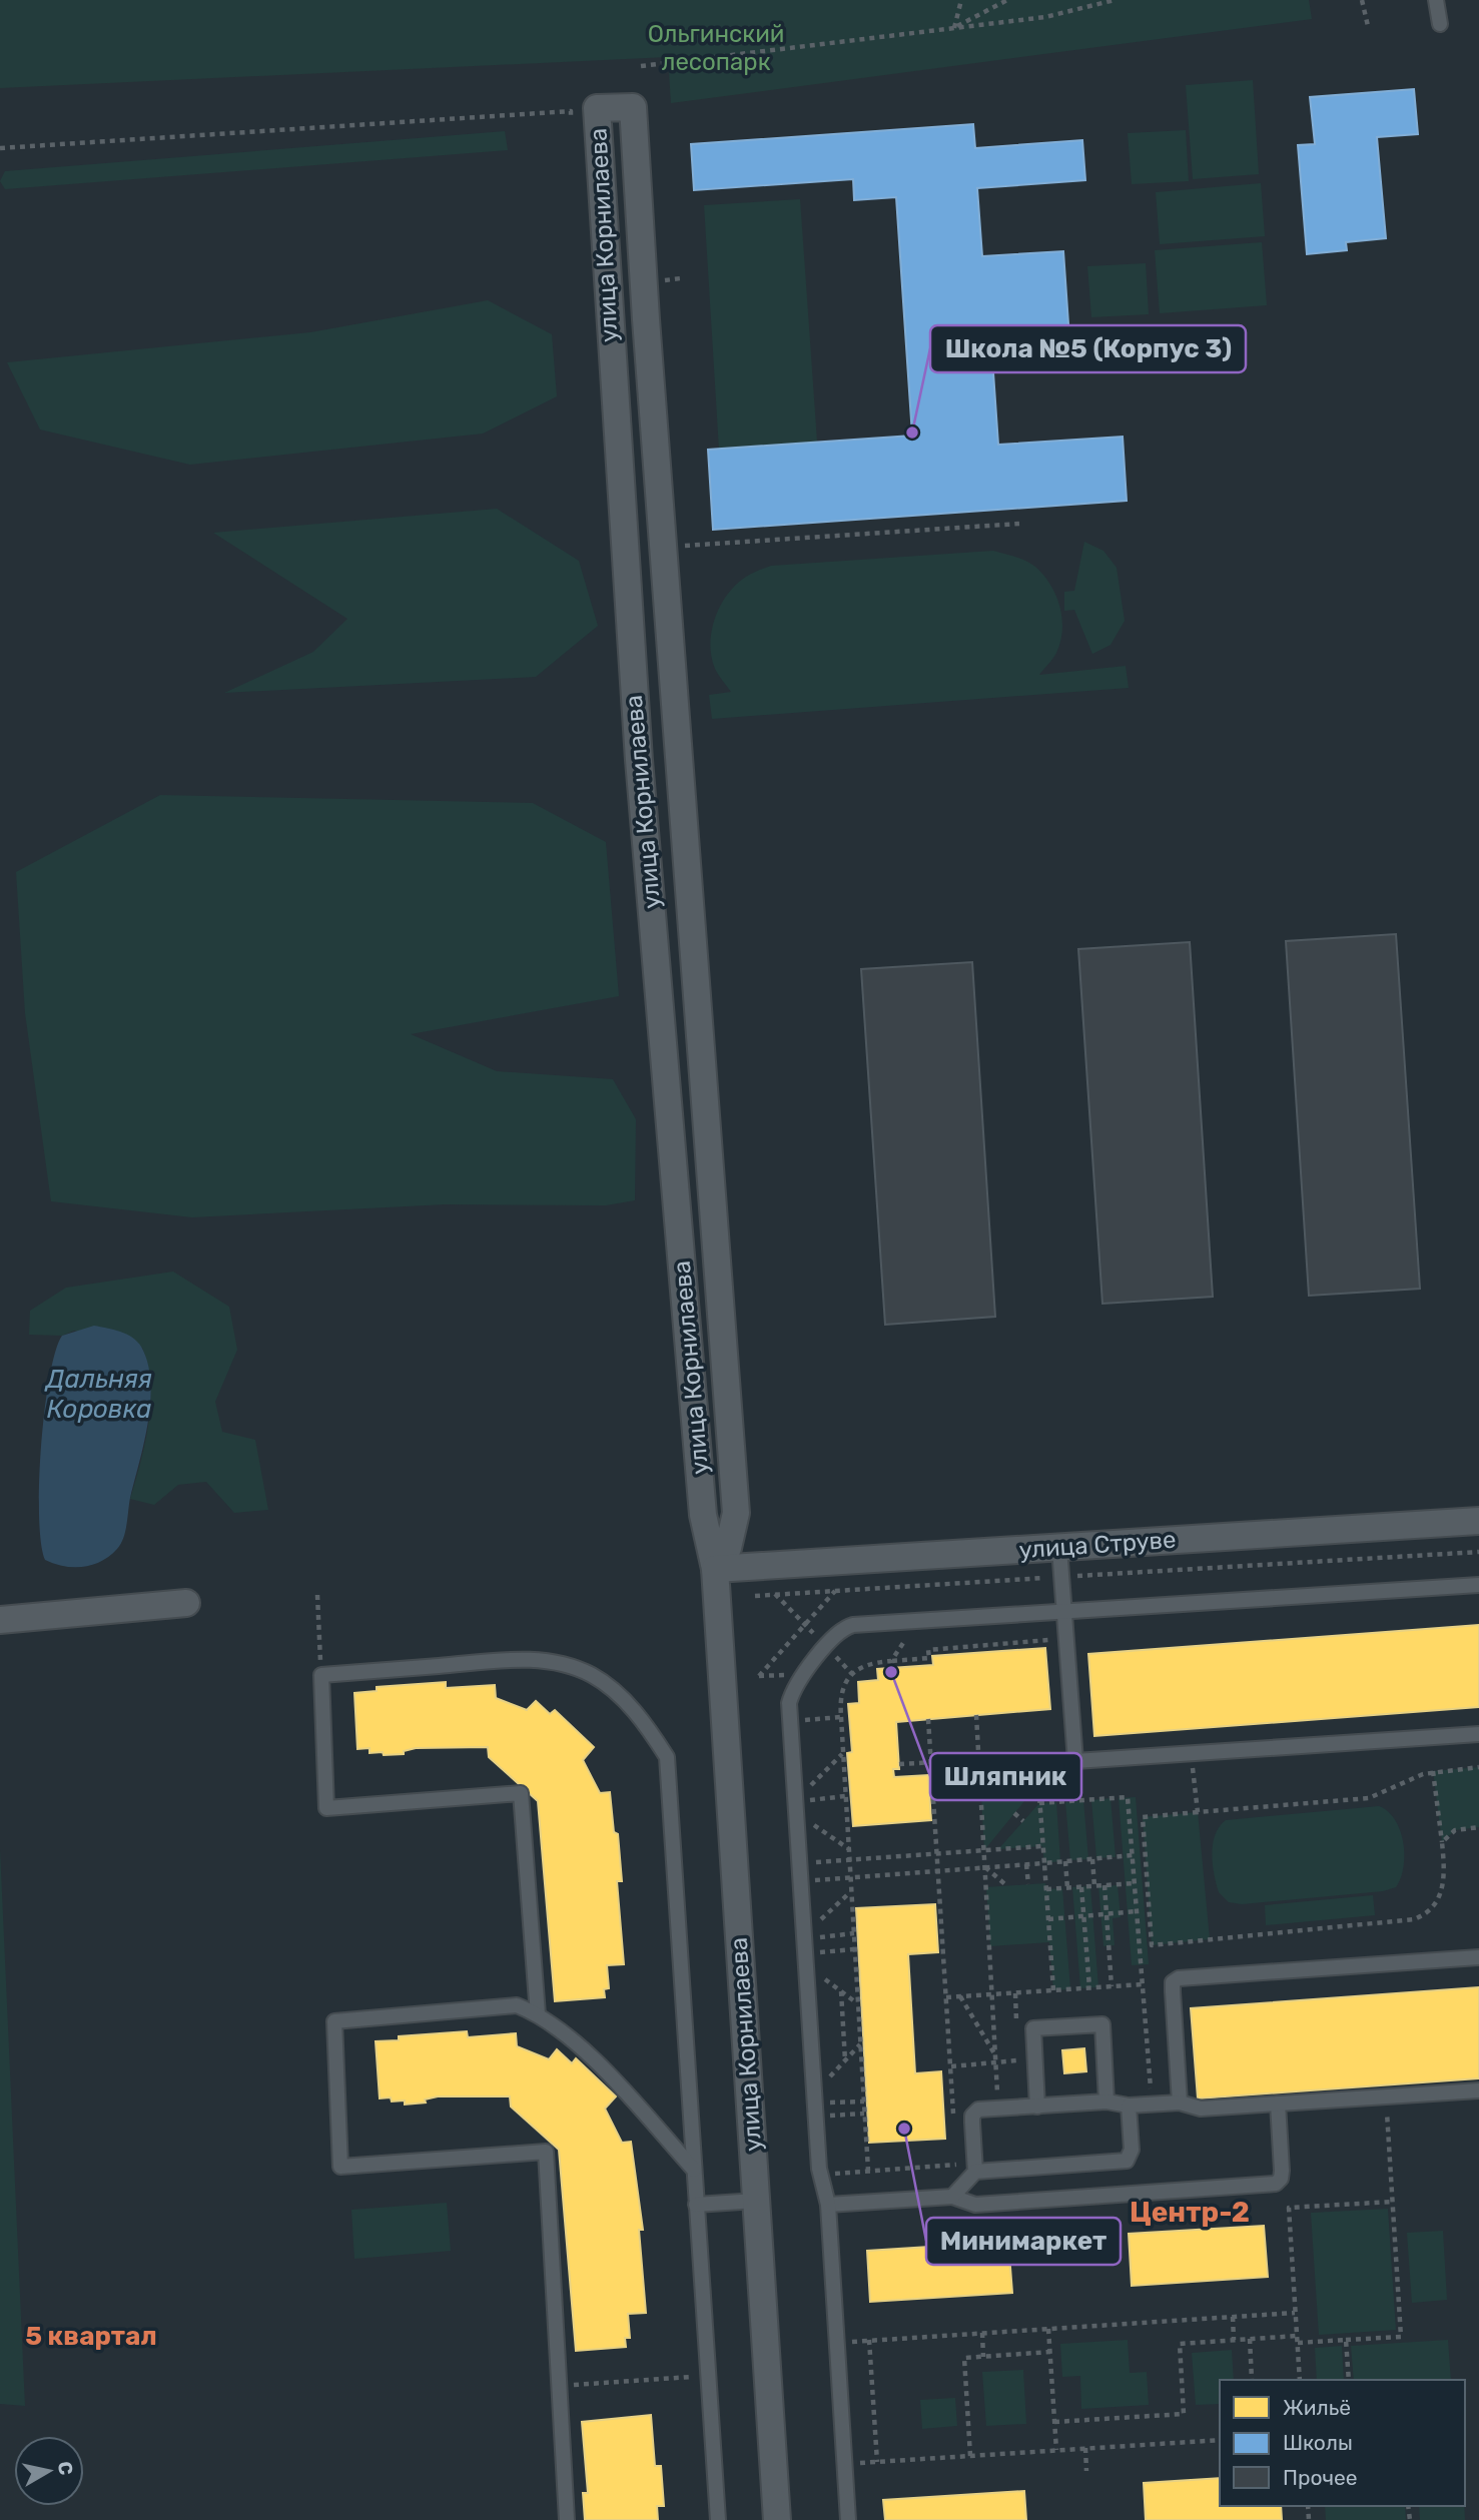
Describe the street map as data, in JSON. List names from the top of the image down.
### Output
{
  "streets": {
    "street": ["улица Корнилаева", "улица Струве"]
  },
  "crossings": [
    ["улица Корнилаева", "улица Струве"]
  ],
  "districts": ["Центр-2", "5 квартал"],
  "water": ["Дальняя Коровка"],
  "parks": ["Ольгинский лесопарк"],
  "places": ["Школа №5 (Корпус 3)", "Шляпник", "Минимаркет"],
  "legend": ["Жильё", "Школы", "Прочее"],
  "north": "right"
}
